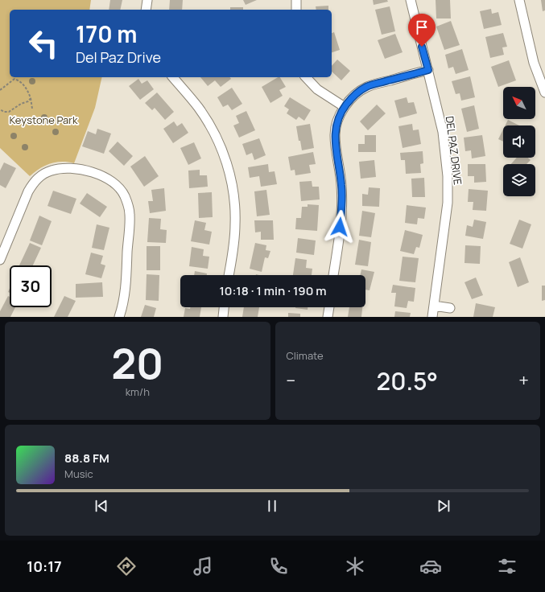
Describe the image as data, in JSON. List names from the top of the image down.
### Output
{
  "streets": {
    "street": ["DEL PAZ DRIVE"]
  },
  "parks": ["Keystone Park"],
  "north": "top left",
  "page": {
    "turn": ["170 m", "Del Paz Drive"],
    "limit": "30",
    "trip": "10:18 · 1 min · 190 m",
    "tile": [
      ["20", "km/h"],
      "Climate"
    ],
    "heat": ["−", "20.5°", "+"],
    "song": ["88.8 FM", "Music"],
    "tabs": "10:17"
  }
}
